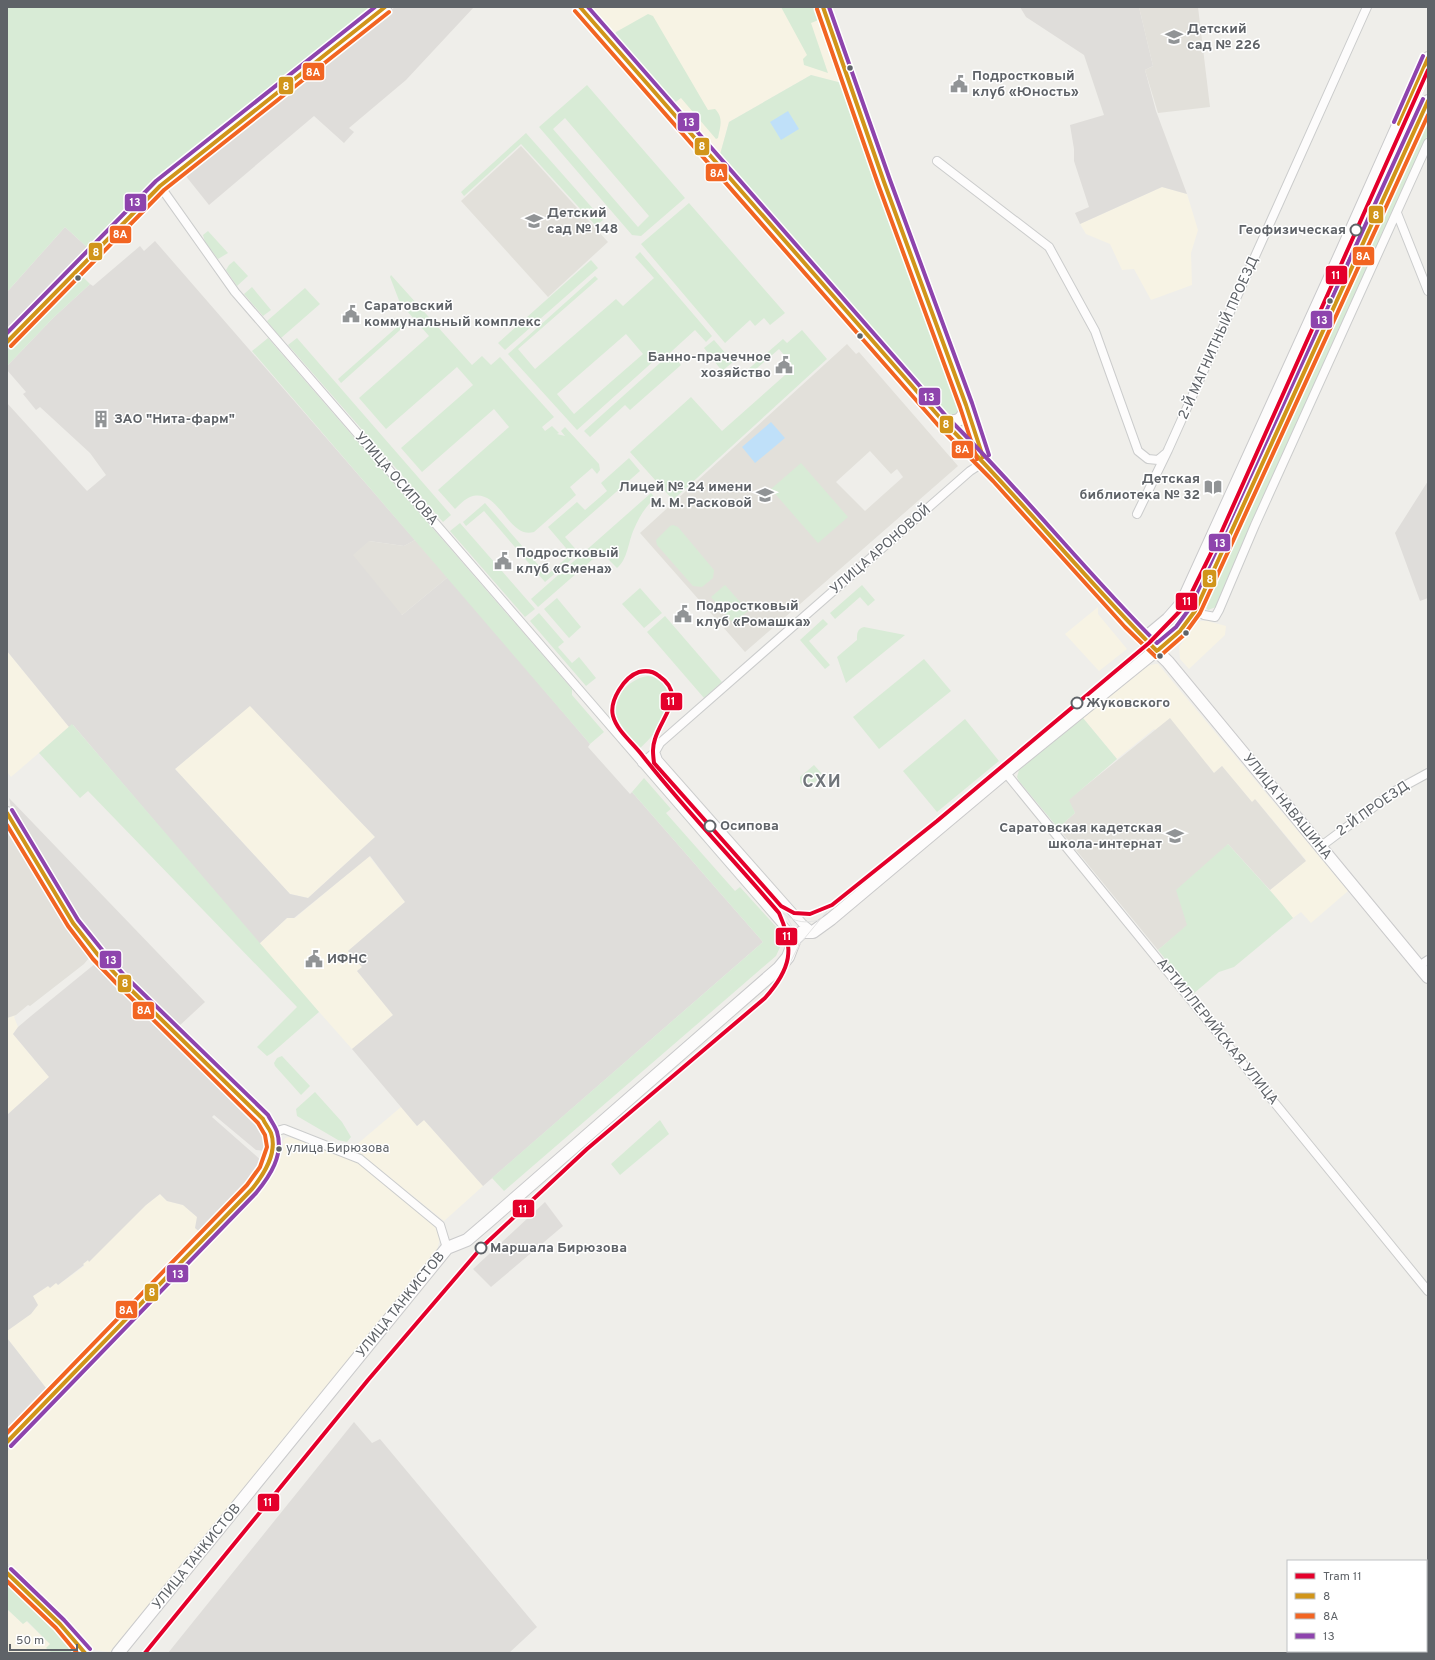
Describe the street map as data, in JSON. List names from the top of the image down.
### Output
{
  "streets": {
    "main road": ["УЛИЦА НАВАШИНА", "УЛИЦА ТАНКИСТОВ"],
    "street": [
      "2-Й МАГНИТНЫЙ ПРОЕЗД",
      "УЛИЦА ОСИПОВА",
      "УЛИЦА АРОНОВОЙ",
      "2-Й ПРОЕЗД",
      "АРТИЛЛЕРИЙСКАЯ УЛИЦА"
    ]
  },
  "crossings": [
    ["УЛИЦА ОСИПОВА", "УЛИЦА ТАНКИСТОВ"],
    ["УЛИЦА АРОНОВОЙ", "УЛИЦА НАВАШИНА"],
    ["УЛИЦА НАВАШИНА", "2-Й ПРОЕЗД"],
    ["УЛИЦА НАВАШИНА", "УЛИЦА ТАНКИСТОВ"],
    ["АРТИЛЛЕРИЙСКАЯ УЛИЦА", "УЛИЦА ТАНКИСТОВ"]
  ],
  "districts": ["СХИ"],
  "places": {
    "school or university": [
      "Детский сад № 226",
      "Детский сад № 148",
      "Лицей № 24 имени М. М. Расковой",
      "Саратовская кадетская школа-интернат"
    ],
    "public building": [
      "Подростковый клуб «Юность»",
      "Саратовский коммунальный комплекс",
      "Банно-прачечное хозяйство",
      "Подростковый клуб «Смена»",
      "Подростковый клуб «Ромашка»",
      "ИФНС"
    ],
    "other": [
      "Геофизическая",
      "Жуковского",
      "Осипова",
      "улица Бирюзова",
      "Маршала Бирюзова"
    ],
    "building": ["ЗАО \"Нита-фарм\""],
    "library": ["Детская библиотека № 32"]
  },
  "lines": [
    "transit line 8",
    "transit line 13",
    "transit line 8А",
    "tram line 11"
  ],
  "legend": [
    "Tram 11",
    "8",
    "8А",
    "13"
  ],
  "scale_bar": "50 m"
}
